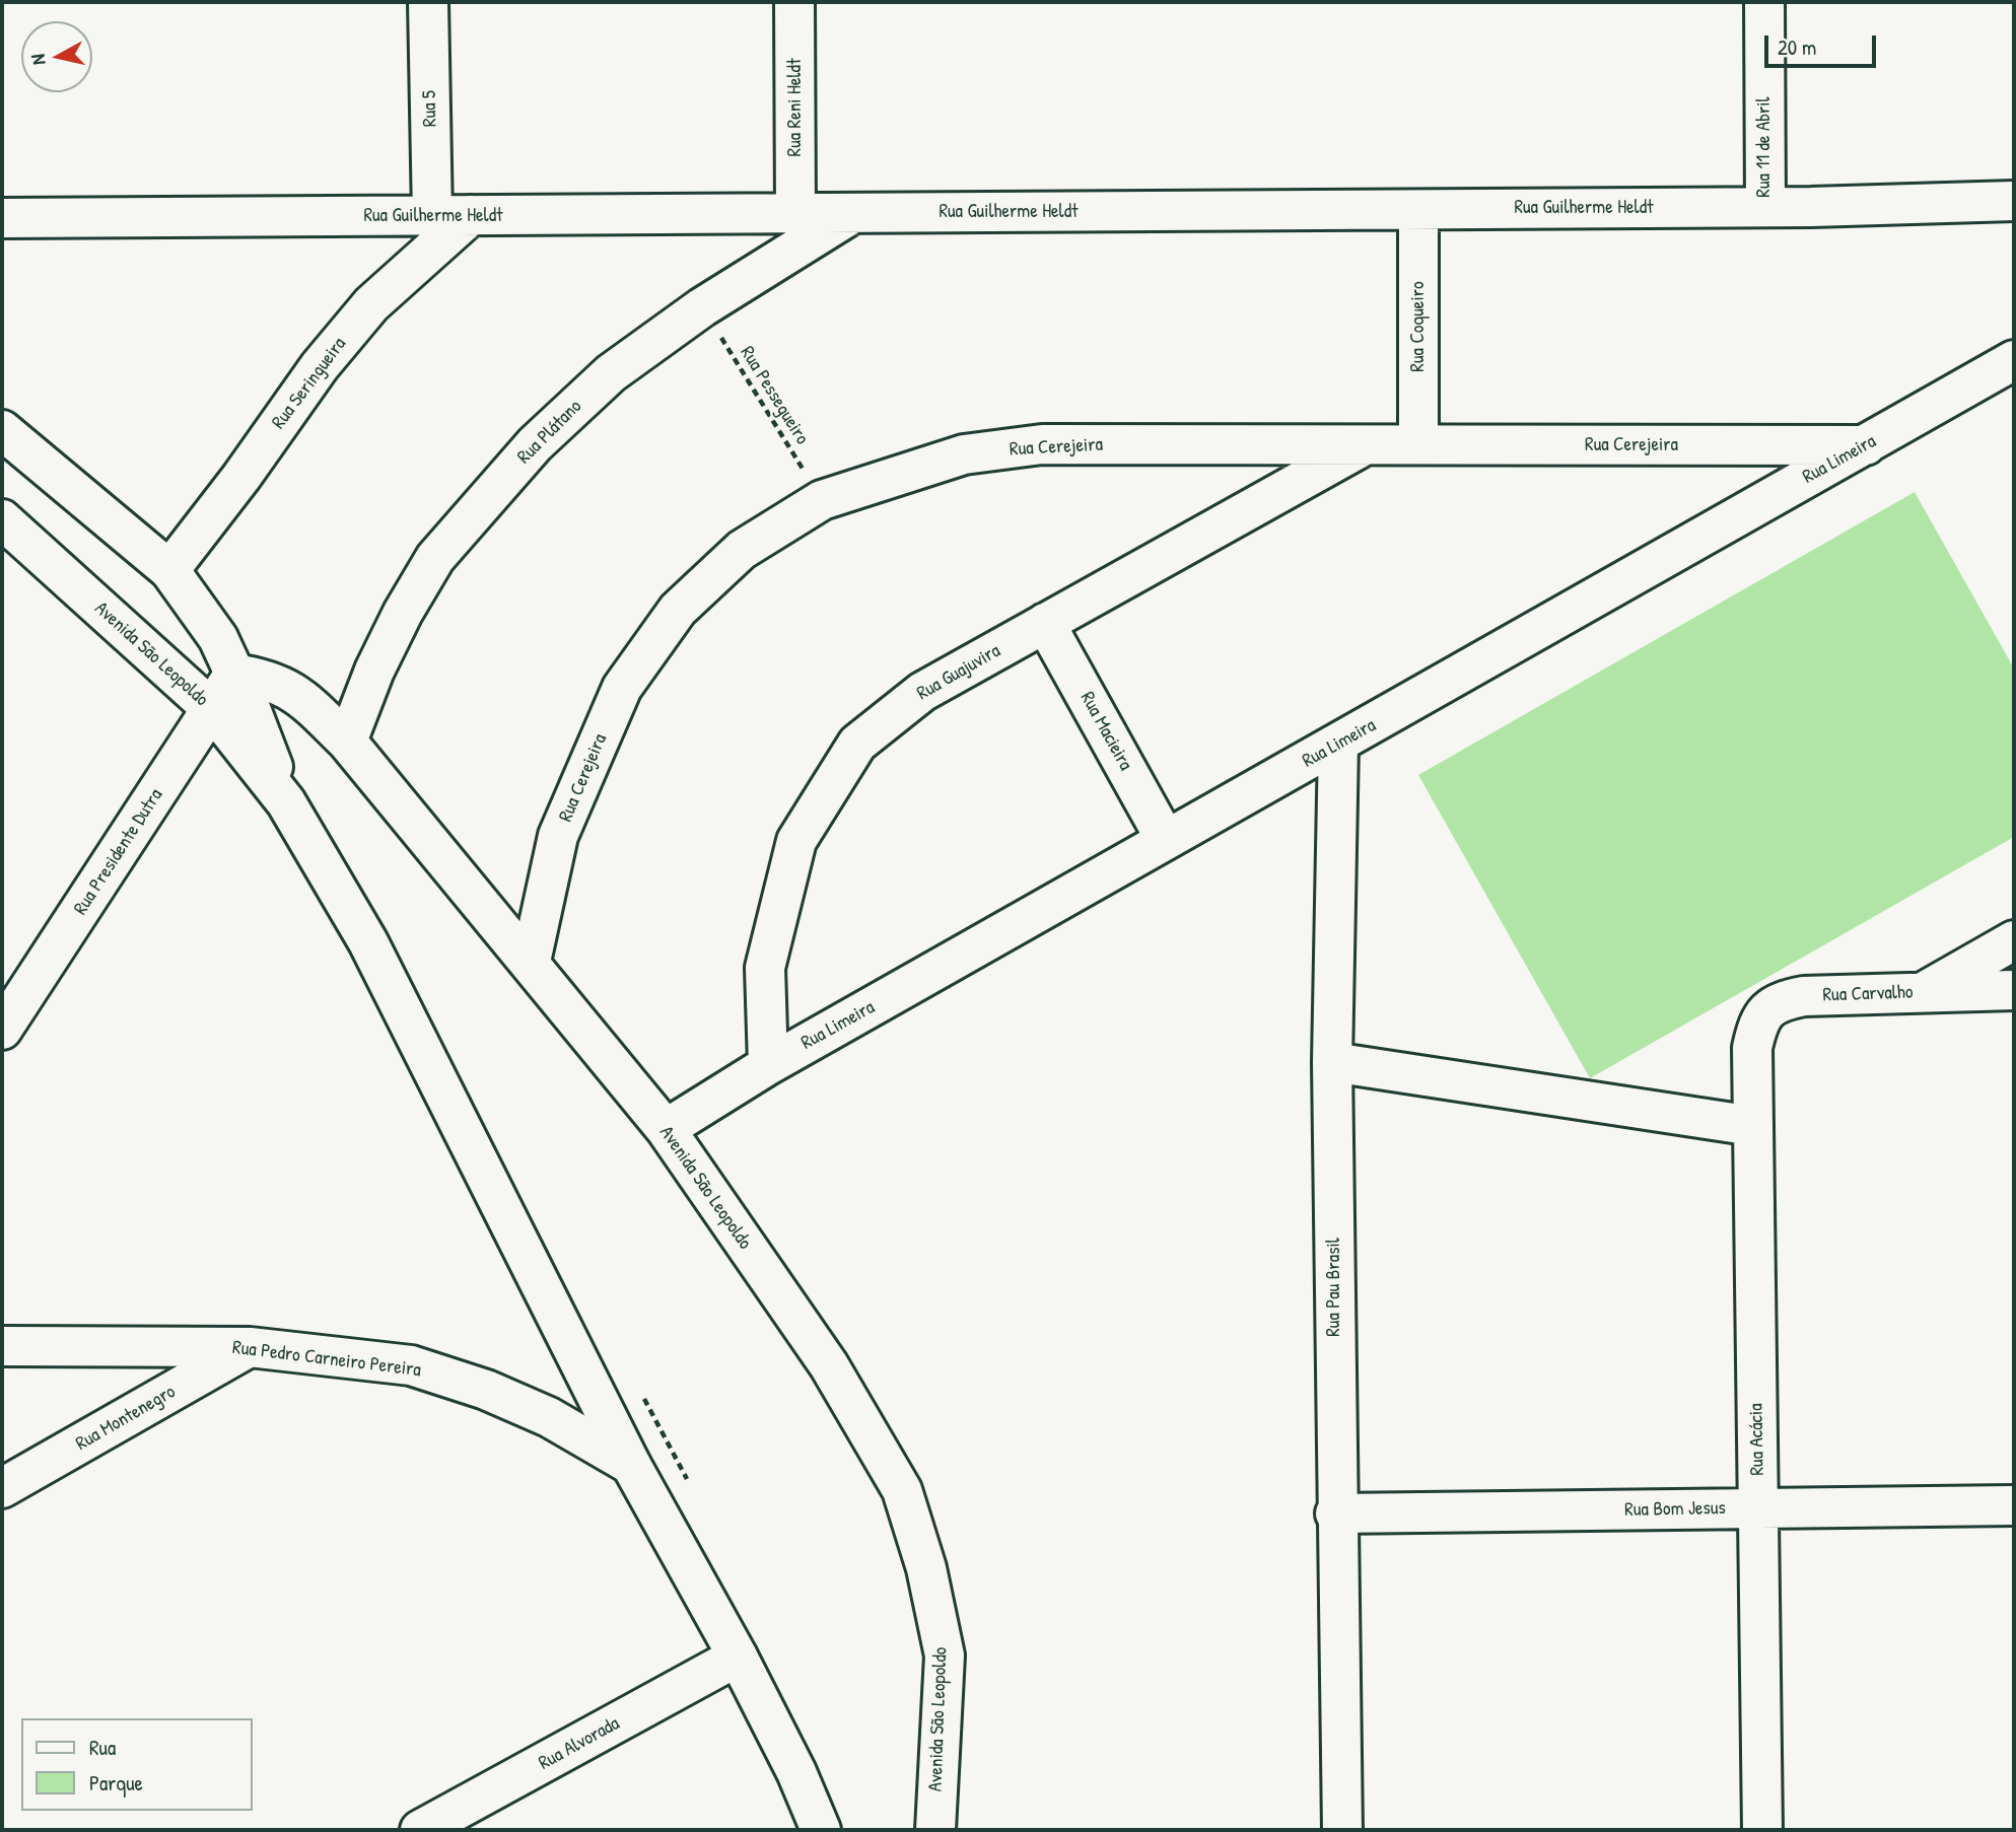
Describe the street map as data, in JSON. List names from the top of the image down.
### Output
{
  "streets": {
    "street": [
      "Rua Reni Heldt",
      "Rua 5",
      "Rua 11 de Abril",
      "Rua Guilherme Heldt",
      "Rua Coqueiro",
      "Rua Seringueira",
      "Rua Plátano",
      "Rua Cerejeira",
      "Rua Limeira",
      "Avenida São Leopoldo",
      "Rua Guajuvira",
      "Rua Macieira",
      "Rua Presidente Dutra",
      "Rua Carvalho",
      "Rua Pau Brasil",
      "Rua Pedro Carneiro Pereira",
      "Rua Montenegro",
      "Rua Acácia",
      "Rua Bom Jesus",
      "Rua Alvorada"
    ],
    "path": ["Rua Pessegueiro"]
  },
  "crossings": [
    ["Rua Reni Heldt", "Rua Guilherme Heldt"],
    ["Rua 5", "Rua Guilherme Heldt"],
    ["Rua 11 de Abril", "Rua Guilherme Heldt"],
    ["Rua Guilherme Heldt", "Rua Coqueiro"],
    ["Rua Guilherme Heldt", "Rua Seringueira"],
    ["Rua Guilherme Heldt", "Rua Plátano"],
    ["Rua Coqueiro", "Rua Cerejeira"],
    ["Rua Seringueira", "Avenida São Leopoldo"],
    ["Rua Pessegueiro", "Rua Plátano"],
    ["Rua Pessegueiro", "Rua Cerejeira"],
    ["Rua Plátano", "Avenida São Leopoldo"],
    ["Rua Cerejeira", "Rua Limeira"],
    ["Rua Cerejeira", "Avenida São Leopoldo"],
    ["Rua Cerejeira", "Rua Guajuvira"],
    ["Rua Limeira", "Avenida São Leopoldo"],
    ["Rua Limeira", "Rua Guajuvira"],
    ["Rua Limeira", "Rua Macieira"],
    ["Rua Limeira", "Rua Pau Brasil"],
    ["Avenida São Leopoldo", "Rua Presidente Dutra"],
    ["Avenida São Leopoldo", "Rua Pedro Carneiro Pereira"],
    ["Avenida São Leopoldo", "Rua Alvorada"],
    ["Rua Guajuvira", "Rua Macieira"],
    ["Rua Carvalho", "Rua Acácia"],
    ["Rua Pau Brasil", "Rua Bom Jesus"],
    ["Rua Pedro Carneiro Pereira", "Rua Montenegro"],
    ["Rua Acácia", "Rua Bom Jesus"]
  ],
  "legend": ["Rua", "Parque"],
  "scale_bar": "20 m",
  "north": "left"
}
